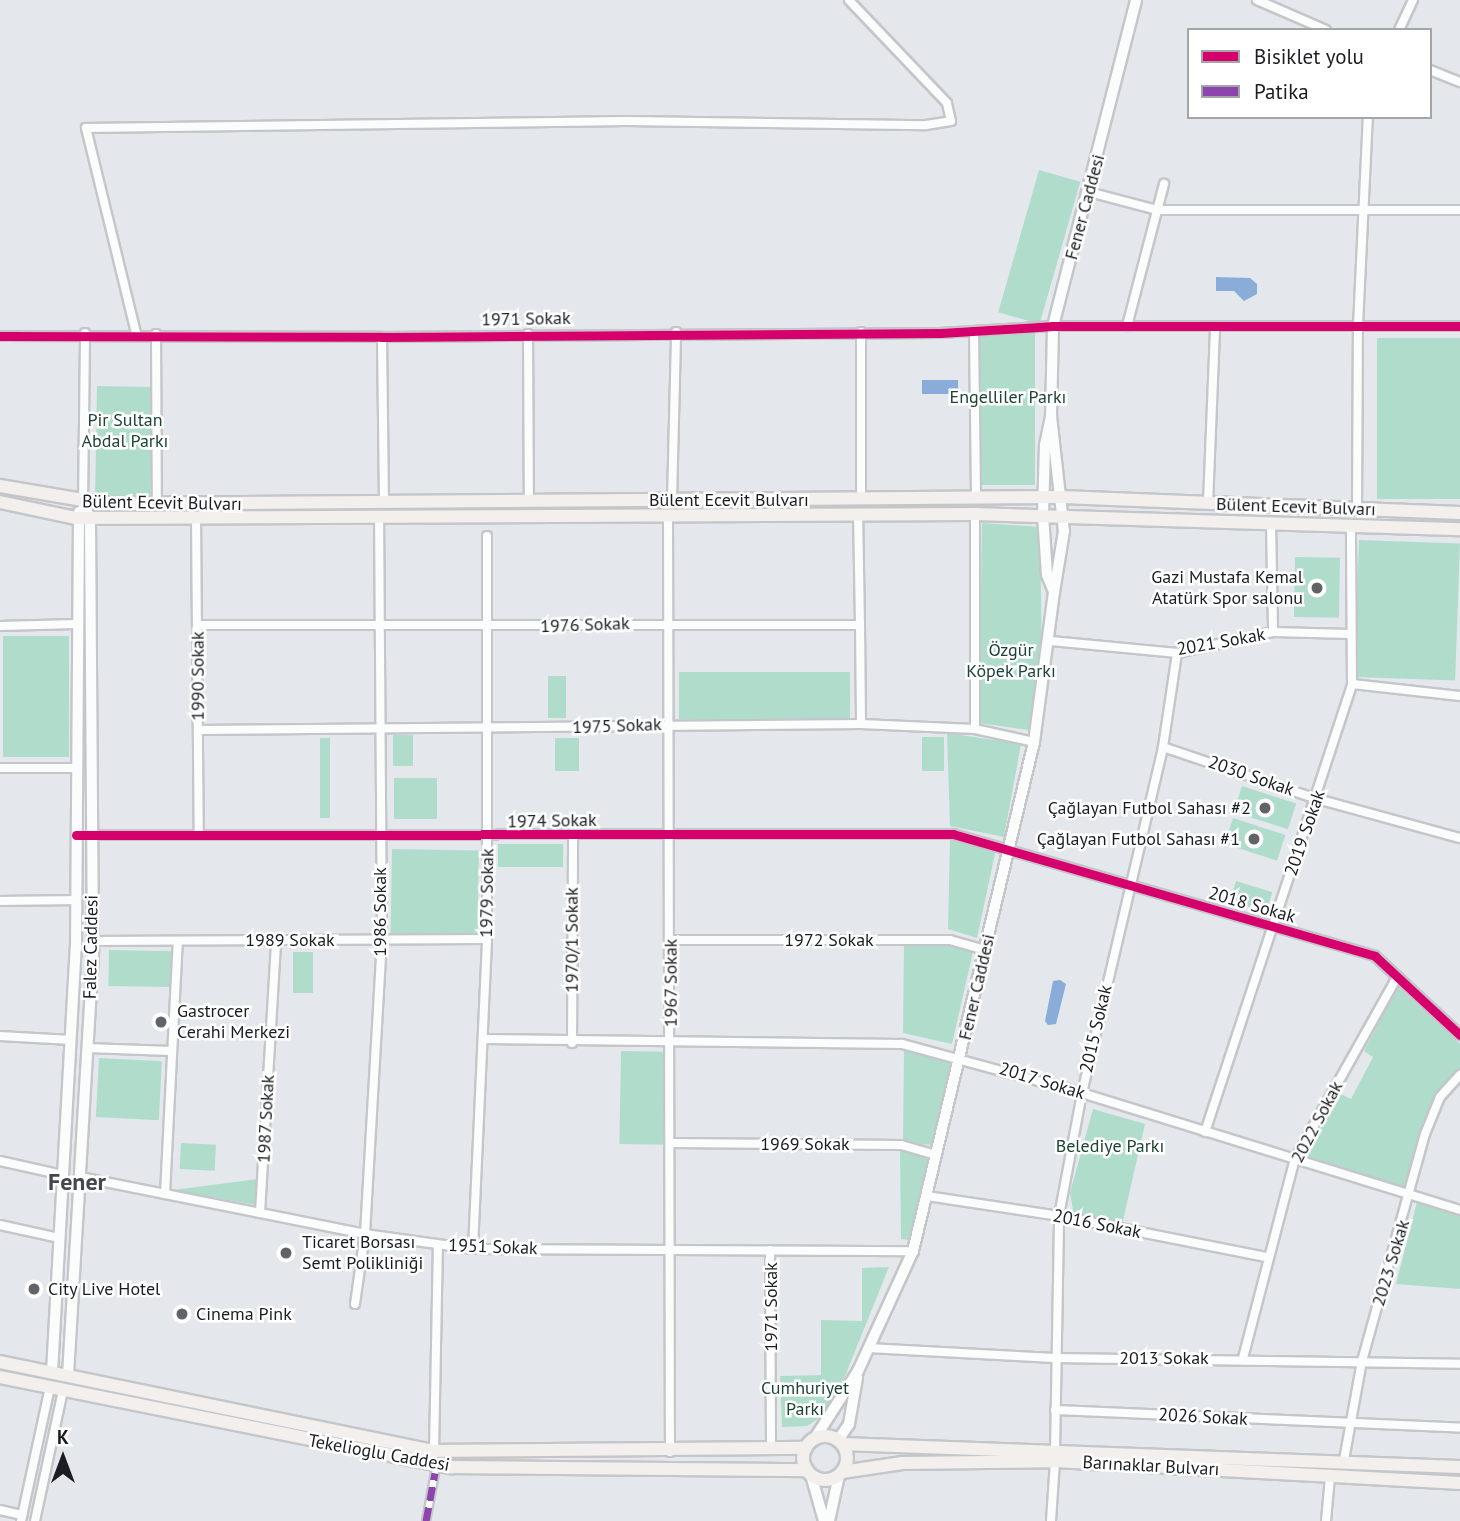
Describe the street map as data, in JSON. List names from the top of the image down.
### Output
{
  "streets": {
    "main road": ["Bülent Ecevit Bulvarı", "Tekelioglu Caddesi", "Barınaklar Bulvarı"],
    "street": [
      "Fener Caddesi",
      "1971 Sokak",
      "1976 Sokak",
      "2021 Sokak",
      "1990 Sokak",
      "1975 Sokak",
      "2030 Sokak",
      "1974 Sokak",
      "2019 Sokak",
      "1979 Sokak",
      "2018 Sokak",
      "1986 Sokak",
      "1989 Sokak",
      "1970/1 Sokak",
      "1972 Sokak",
      "Falez Caddesi",
      "1967 Sokak",
      "2015 Sokak",
      "2017 Sokak",
      "1987 Sokak",
      "2022 Sokak",
      "1969 Sokak",
      "2016 Sokak",
      "1951 Sokak",
      "2023 Sokak",
      "2013 Sokak",
      "2026 Sokak"
    ]
  },
  "crossings": [
    ["Fener Caddesi", "1971 Sokak"],
    ["Fener Caddesi", "Bülent Ecevit Bulvarı"],
    ["Fener Caddesi", "2021 Sokak"],
    ["Fener Caddesi", "1975 Sokak"],
    ["Fener Caddesi", "1974 Sokak"],
    ["Fener Caddesi", "2018 Sokak"],
    ["Fener Caddesi", "1972 Sokak"],
    ["Fener Caddesi", "2017 Sokak"],
    ["Fener Caddesi", "1969 Sokak"],
    ["Fener Caddesi", "2016 Sokak"],
    ["Fener Caddesi", "1951 Sokak"],
    ["Fener Caddesi", "2013 Sokak"],
    ["1971 Sokak", "1967 Sokak"],
    ["1971 Sokak", "1951 Sokak"],
    ["1971 Sokak", "Tekelioglu Caddesi"],
    ["Bülent Ecevit Bulvarı", "1990 Sokak"],
    ["Bülent Ecevit Bulvarı", "2019 Sokak"],
    ["Bülent Ecevit Bulvarı", "1986 Sokak"],
    ["Bülent Ecevit Bulvarı", "Falez Caddesi"],
    ["Bülent Ecevit Bulvarı", "1967 Sokak"],
    ["1976 Sokak", "1990 Sokak"],
    ["1976 Sokak", "1979 Sokak"],
    ["1976 Sokak", "1986 Sokak"],
    ["1976 Sokak", "1967 Sokak"],
    ["2021 Sokak", "2019 Sokak"],
    ["2021 Sokak", "2015 Sokak"],
    ["1990 Sokak", "1975 Sokak"],
    ["1990 Sokak", "1974 Sokak"],
    ["1975 Sokak", "1979 Sokak"],
    ["1975 Sokak", "1986 Sokak"],
    ["1975 Sokak", "1967 Sokak"],
    ["2030 Sokak", "2019 Sokak"],
    ["2030 Sokak", "2015 Sokak"],
    ["1974 Sokak", "1979 Sokak"],
    ["1974 Sokak", "2018 Sokak"],
    ["1974 Sokak", "1986 Sokak"],
    ["1974 Sokak", "1970/1 Sokak"],
    ["1974 Sokak", "Falez Caddesi"],
    ["1974 Sokak", "1967 Sokak"],
    ["2019 Sokak", "2018 Sokak"],
    ["2019 Sokak", "2017 Sokak"],
    ["1979 Sokak", "1989 Sokak"],
    ["1979 Sokak", "2017 Sokak"],
    ["1979 Sokak", "1951 Sokak"],
    ["2018 Sokak", "2015 Sokak"],
    ["2018 Sokak", "2022 Sokak"],
    ["1986 Sokak", "1989 Sokak"],
    ["1986 Sokak", "1951 Sokak"],
    ["1989 Sokak", "Falez Caddesi"],
    ["1989 Sokak", "1987 Sokak"],
    ["1970/1 Sokak", "2017 Sokak"],
    ["1972 Sokak", "1967 Sokak"],
    ["Falez Caddesi", "1951 Sokak"],
    ["Falez Caddesi", "Tekelioglu Caddesi"],
    ["1967 Sokak", "2017 Sokak"],
    ["1967 Sokak", "1969 Sokak"],
    ["1967 Sokak", "1951 Sokak"],
    ["1967 Sokak", "Tekelioglu Caddesi"],
    ["2015 Sokak", "2017 Sokak"],
    ["2015 Sokak", "2016 Sokak"],
    ["2015 Sokak", "2013 Sokak"],
    ["2015 Sokak", "2026 Sokak"],
    ["2015 Sokak", "Barınaklar Bulvarı"],
    ["2017 Sokak", "2022 Sokak"],
    ["2017 Sokak", "2023 Sokak"],
    ["1987 Sokak", "1951 Sokak"],
    ["2022 Sokak", "2016 Sokak"],
    ["2022 Sokak", "2013 Sokak"],
    ["2023 Sokak", "2013 Sokak"],
    ["2023 Sokak", "2026 Sokak"],
    ["2023 Sokak", "Barınaklar Bulvarı"],
    ["Tekelioglu Caddesi", "Barınaklar Bulvarı"]
  ],
  "districts": ["Fener"],
  "parks": [
    "Engelliler Parkı",
    "Pir Sultan Abdal Parkı",
    "Özgür Köpek Parkı",
    "Belediye Parkı",
    "Cumhuriyet Parkı"
  ],
  "places": [
    "Gazi Mustafa Kemal Atatürk Spor salonu",
    "Çağlayan Futbol Sahası #2",
    "Çağlayan Futbol Sahası #1",
    "Gastrocer Cerahi Merkezi",
    "Ticaret Borsası Semt Polikliniği",
    "City Live Hotel",
    "Cinema Pink"
  ],
  "legend": ["Bisiklet yolu", "Patika"],
  "north": "top"
}
